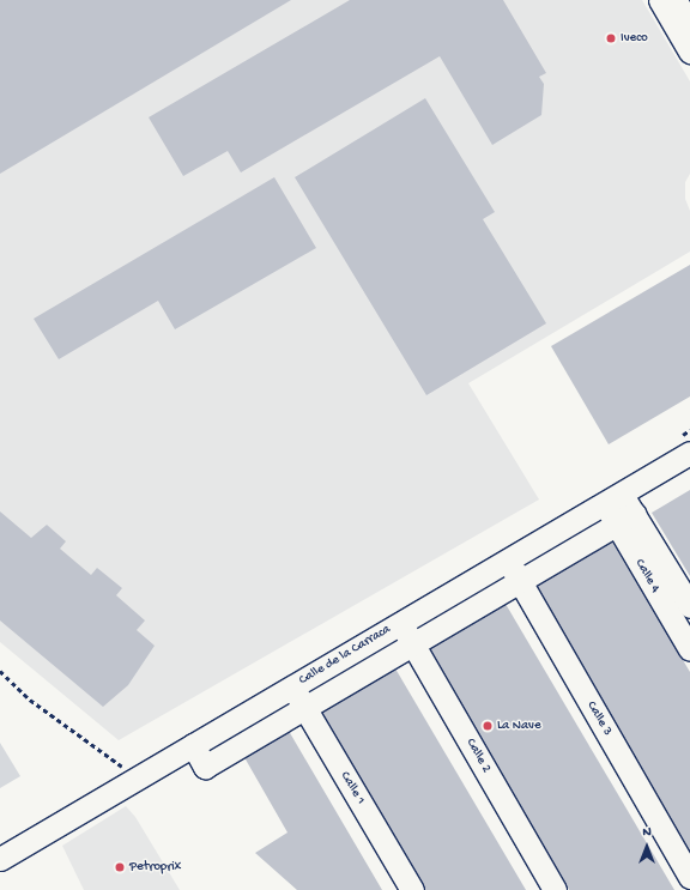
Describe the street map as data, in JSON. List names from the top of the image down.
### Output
{
  "streets": {
    "street": [
      "Calle 4",
      "Calle de la Carraca",
      "Calle 3",
      "Calle 2",
      "Calle 1"
    ]
  },
  "crossings": [
    ["Calle de la Carraca", "Calle 3"],
    ["Calle de la Carraca", "Calle 2"],
    ["Calle de la Carraca", "Calle 1"]
  ],
  "places": ["Iveco", "La Nave", "Petroprix"],
  "north": "top"
}
